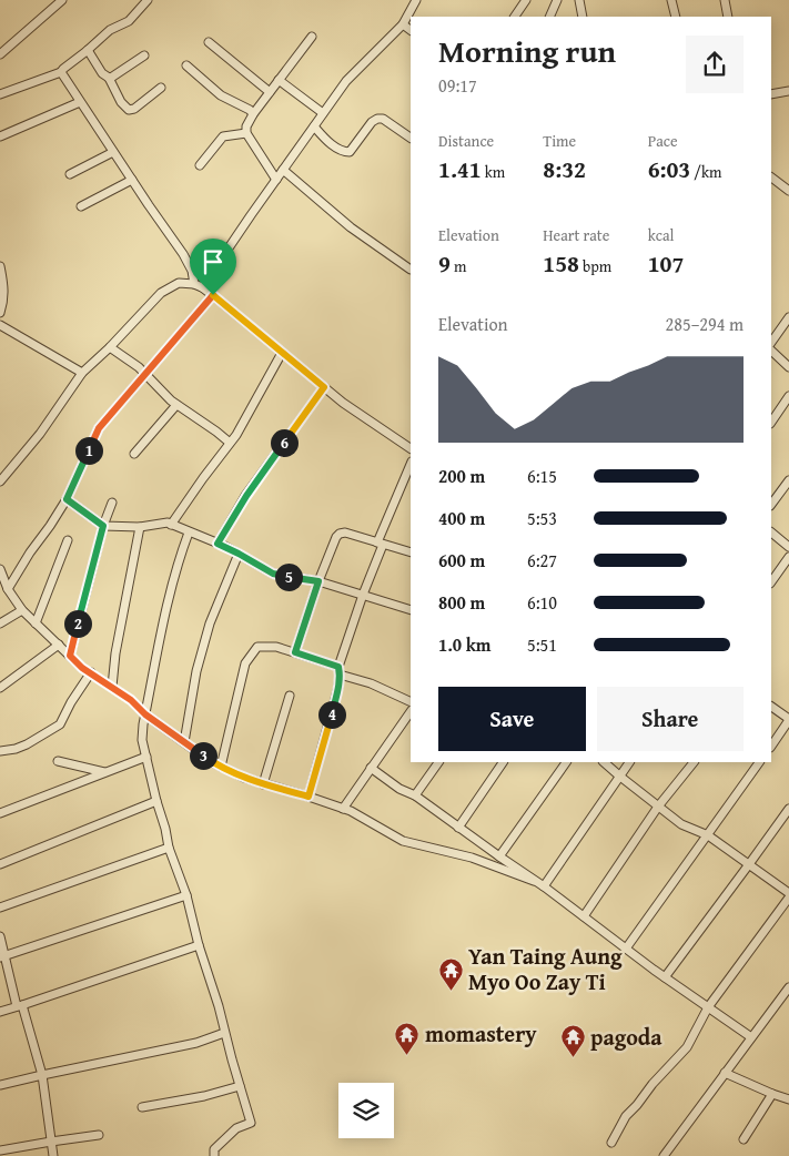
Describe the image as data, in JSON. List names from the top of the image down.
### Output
{
  "places": {
    "temple": ["Yan Taing Aung Myo Oo Zay Ti", "momastery", "pagoda"]
  },
  "page": {
    "heading": ["Morning run", "09:17"],
    "stats": [
      ["Distance", "1.41 km"],
      ["Time", "8:32"],
      ["Pace", "6:03 /km"],
      ["Elevation", "9 m"],
      ["Heart rate", "158 bpm"],
      ["kcal", "107"]
    ],
    "chart": ["Elevation", "285–294 m"],
    "pins": [
      "6",
      "1",
      "5",
      "2",
      "4",
      "3"
    ],
    "list": [
      {
        "name": "200 m",
        "note": "6:15"
      },
      {
        "name": "400 m",
        "note": "5:53"
      },
      {
        "name": "600 m",
        "note": "6:27"
      },
      {
        "name": "800 m",
        "note": "6:10"
      },
      {
        "name": "1.0 km",
        "note": "5:51"
      }
    ],
    "buttons": ["Save", "Share"]
  }
}
